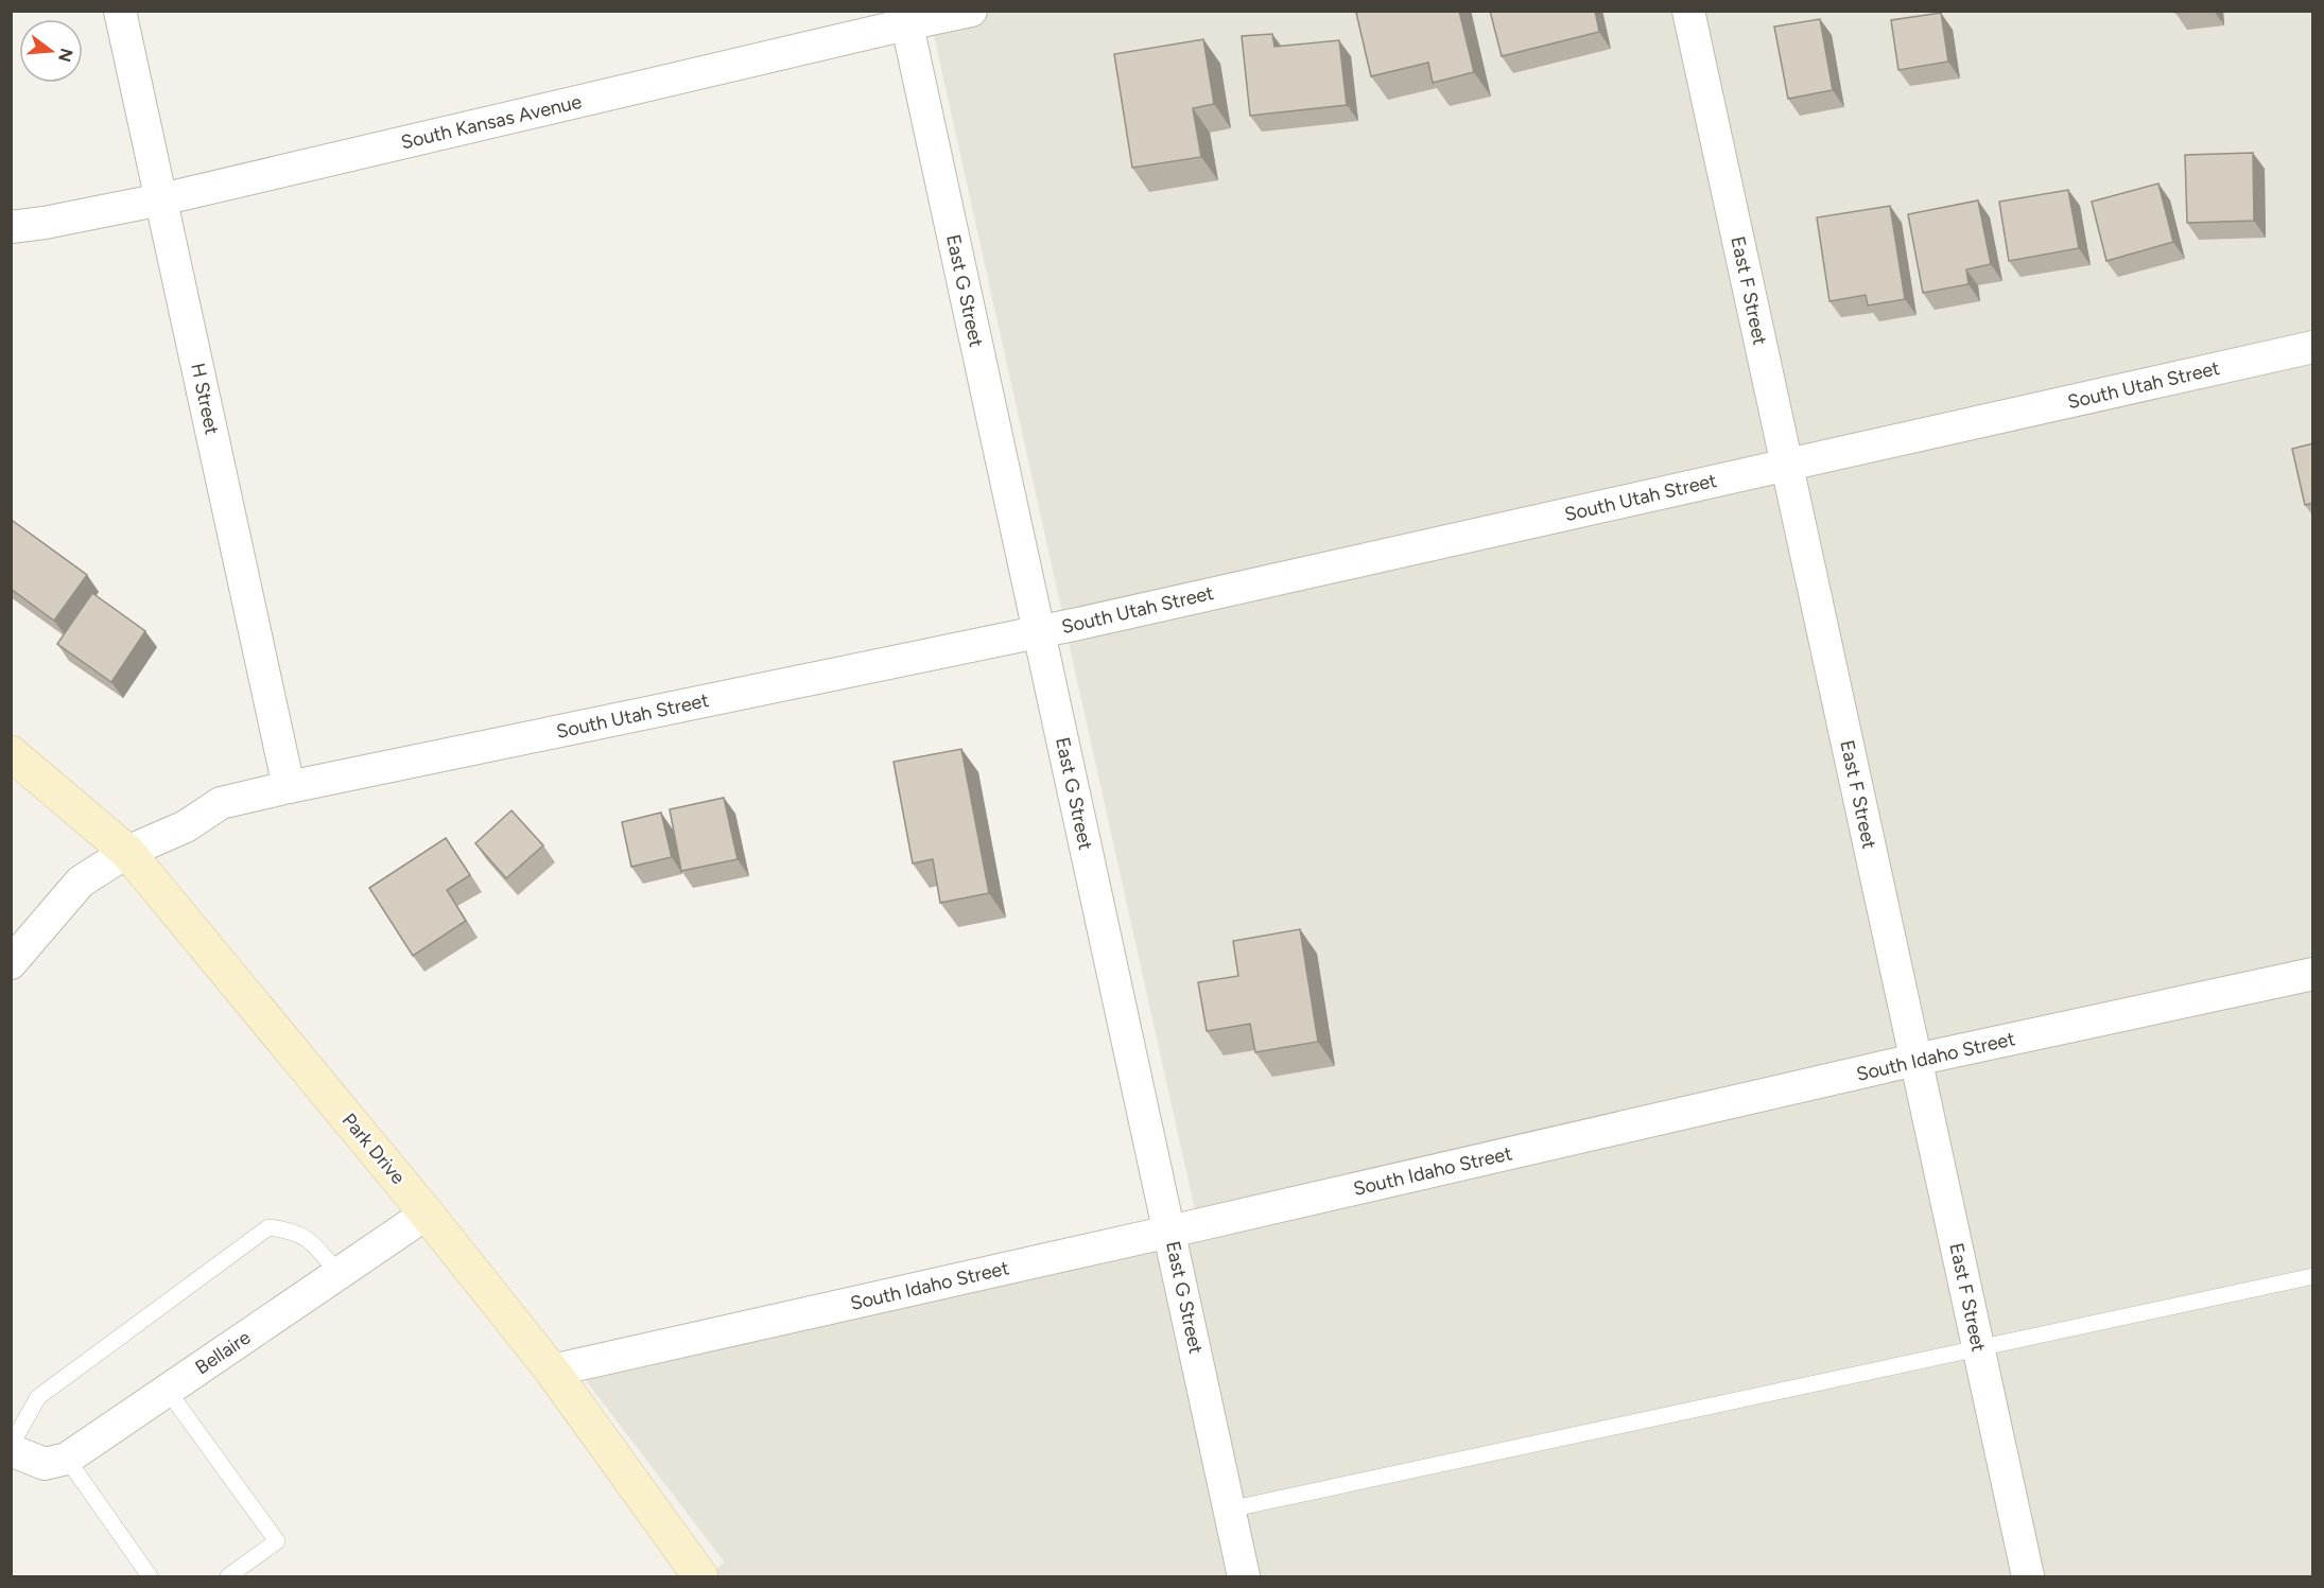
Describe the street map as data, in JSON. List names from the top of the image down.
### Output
{
  "streets": {
    "street": [
      "South Kansas Avenue",
      "East G Street",
      "East F Street",
      "South Utah Street",
      "H Street",
      "South Idaho Street",
      "Park Drive",
      "Bellaire"
    ]
  },
  "crossings": [
    ["South Kansas Avenue", "East G Street"],
    ["South Kansas Avenue", "H Street"],
    ["East G Street", "South Utah Street"],
    ["East G Street", "South Idaho Street"],
    ["East F Street", "South Utah Street"],
    ["East F Street", "South Idaho Street"],
    ["South Utah Street", "H Street"],
    ["South Utah Street", "Park Drive"],
    ["South Idaho Street", "Park Drive"],
    ["Park Drive", "Bellaire"]
  ],
  "north": "right"
}
